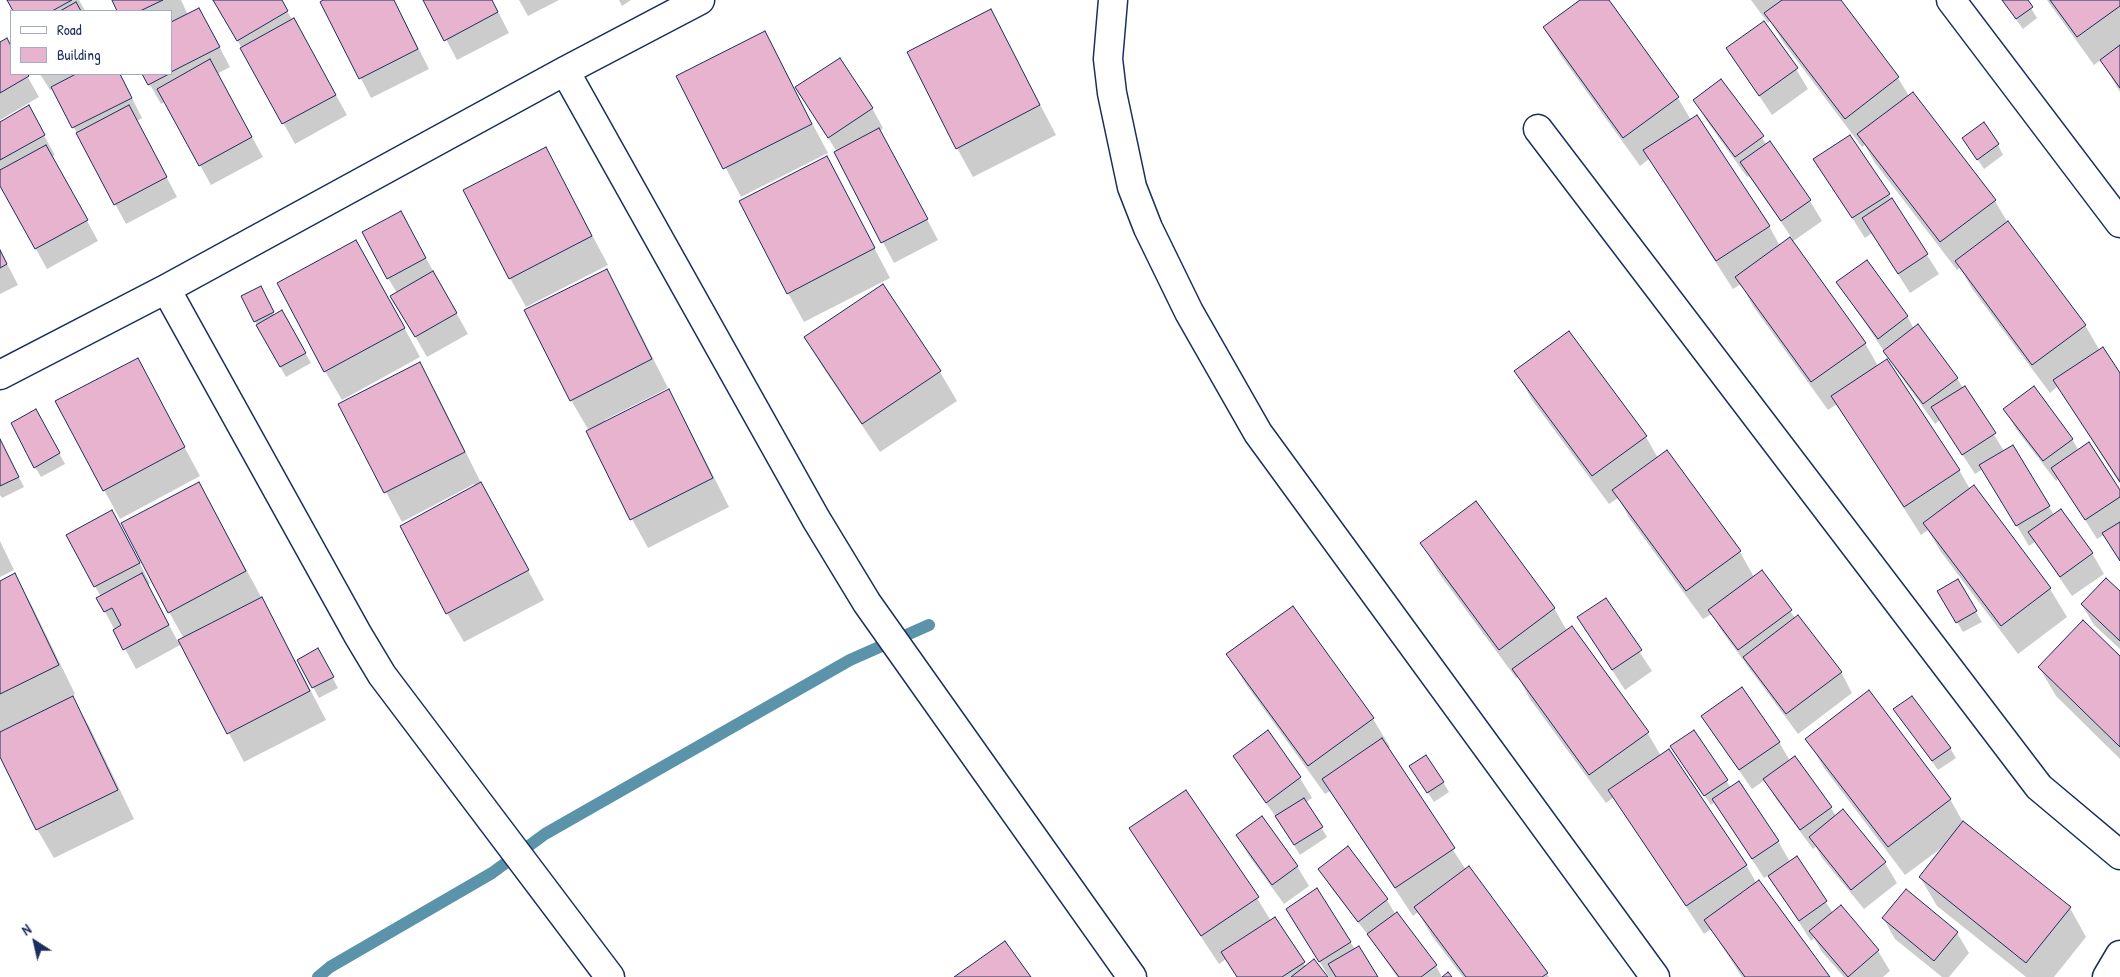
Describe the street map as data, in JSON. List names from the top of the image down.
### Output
{
  "legend": ["Road", "Building"],
  "north": "top left"
}
